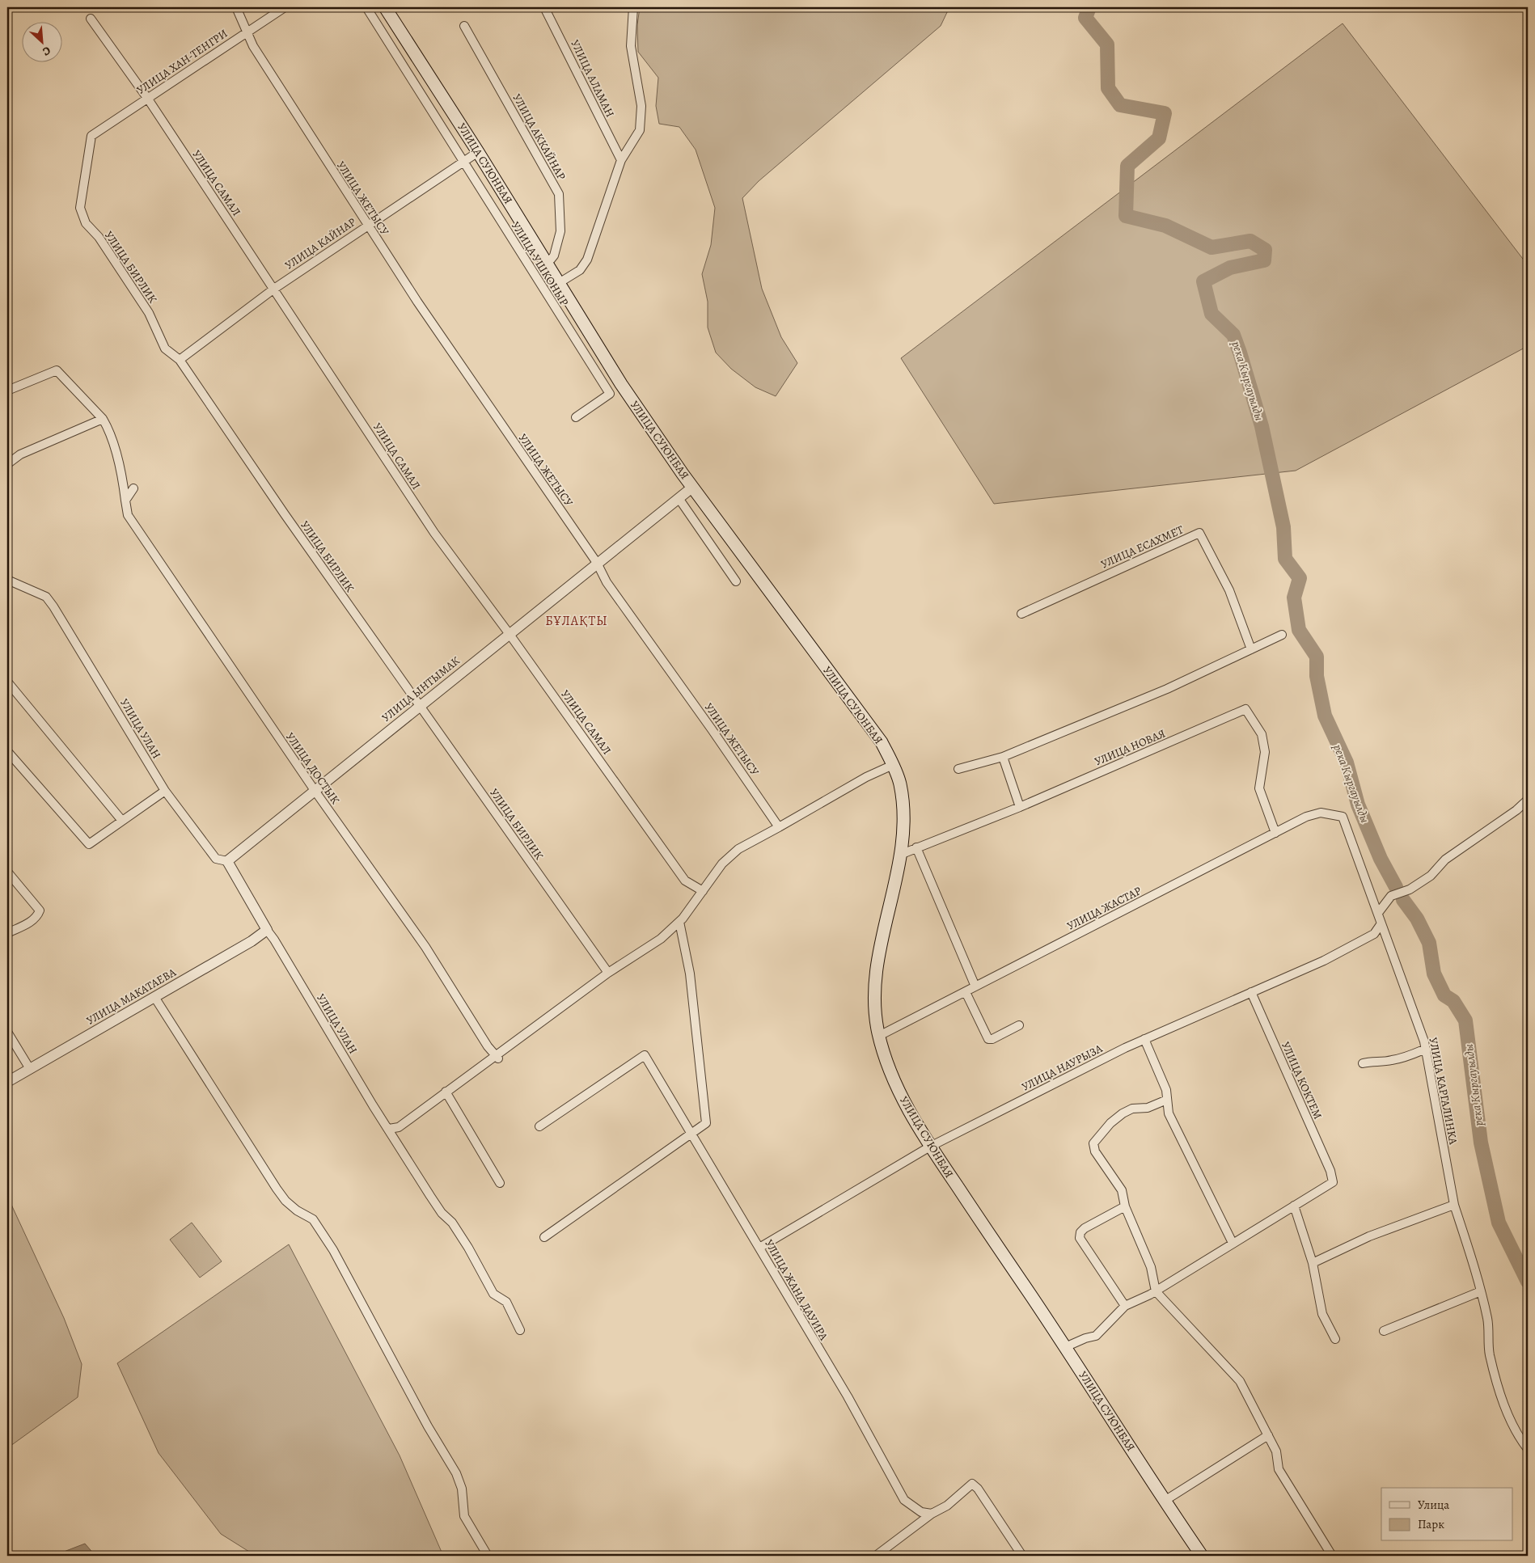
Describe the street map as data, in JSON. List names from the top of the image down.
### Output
{
  "streets": {
    "main road": ["УЛИЦА СУЮНБАЯ"],
    "street": [
      "УЛИЦА ХАН-ТЕНГРИ",
      "УЛИЦА АЛАМАН",
      "УЛИЦА АККАЙНАР",
      "УЛИЦА САМАЛ",
      "УЛИЦА ЖЕТЫСУ",
      "УЛИЦА КАЙНАР",
      "УЛИЦА УШКОНЫР",
      "УЛИЦА БИРЛИК",
      "УЛИЦА ЕСАХМЕТ",
      "УЛИЦА ЫНТЫМАК",
      "УЛИЦА УЛАН",
      "УЛИЦА НОВАЯ",
      "УЛИЦА ДОСТЫК",
      "УЛИЦА ЖАСТАР",
      "УЛИЦА МАКАТАЕВА",
      "УЛИЦА НАУРЫЗА",
      "УЛИЦА КОКТЕМ",
      "УЛИЦА КАРГАЛИНКА",
      "УЛИЦА ЖАНА ДАУИРА"
    ]
  },
  "crossings": [
    ["УЛИЦА ХАН-ТЕНГРИ", "УЛИЦА САМАЛ"],
    ["УЛИЦА ХАН-ТЕНГРИ", "УЛИЦА ЖЕТЫСУ"],
    ["УЛИЦА ХАН-ТЕНГРИ", "УЛИЦА БИРЛИК"],
    ["УЛИЦА АККАЙНАР", "УЛИЦА СУЮНБАЯ"],
    ["УЛИЦА СУЮНБАЯ", "УЛИЦА КАЙНАР"],
    ["УЛИЦА СУЮНБАЯ", "УЛИЦА ЫНТЫМАК"],
    ["УЛИЦА СУЮНБАЯ", "УЛИЦА НОВАЯ"],
    ["УЛИЦА СУЮНБАЯ", "УЛИЦА ЖАСТАР"],
    ["УЛИЦА СУЮНБАЯ", "УЛИЦА НАУРЫЗА"],
    ["УЛИЦА САМАЛ", "УЛИЦА КАЙНАР"],
    ["УЛИЦА САМАЛ", "УЛИЦА ЫНТЫМАК"],
    ["УЛИЦА ЖЕТЫСУ", "УЛИЦА КАЙНАР"],
    ["УЛИЦА ЖЕТЫСУ", "УЛИЦА ЫНТЫМАК"],
    ["УЛИЦА КАЙНАР", "УЛИЦА УШКОНЫР"],
    ["УЛИЦА КАЙНАР", "УЛИЦА БИРЛИК"],
    ["УЛИЦА БИРЛИК", "УЛИЦА ЫНТЫМАК"],
    ["УЛИЦА ЫНТЫМАК", "УЛИЦА УЛАН"],
    ["УЛИЦА ЫНТЫМАК", "УЛИЦА ДОСТЫК"],
    ["УЛИЦА УЛАН", "УЛИЦА МАКАТАЕВА"],
    ["УЛИЦА НОВАЯ", "УЛИЦА ЖАСТАР"],
    ["УЛИЦА ЖАСТАР", "УЛИЦА КАРГАЛИНКА"],
    ["УЛИЦА НАУРЫЗА", "УЛИЦА КОКТЕМ"],
    ["УЛИЦА НАУРЫЗА", "УЛИЦА КАРГАЛИНКА"],
    ["УЛИЦА НАУРЫЗА", "УЛИЦА ЖАНА ДАУИРА"]
  ],
  "districts": ["БҰЛАҚТЫ"],
  "water": ["река Кыргауылды"],
  "legend": ["Улица", "Парк"],
  "north": "bottom right"
}
